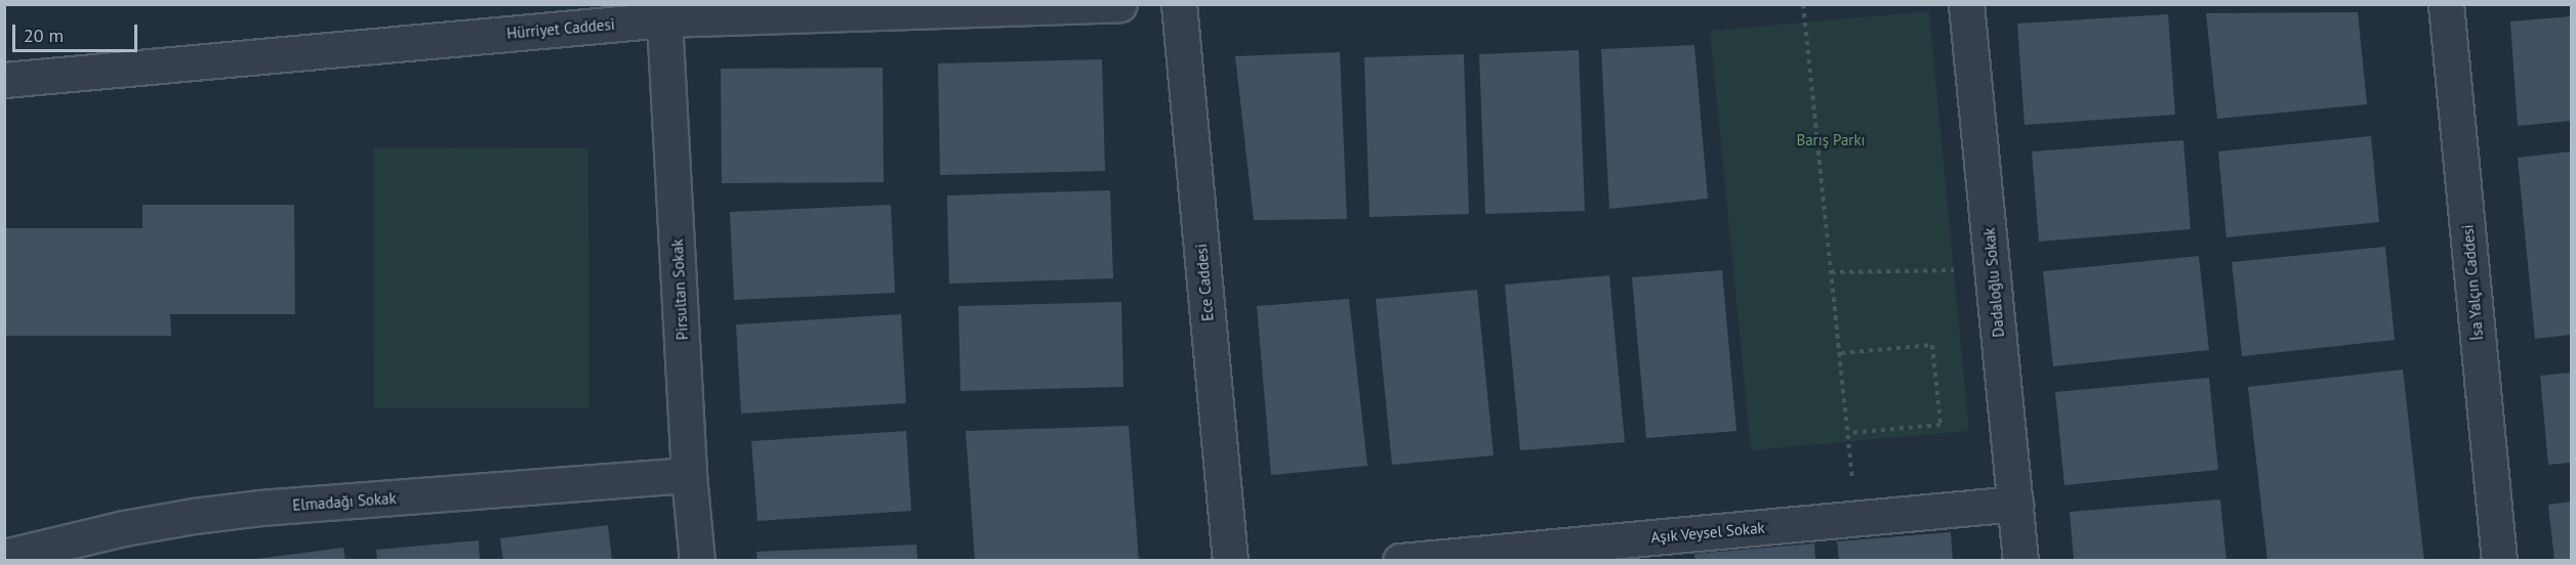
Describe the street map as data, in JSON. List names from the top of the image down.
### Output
{
  "streets": {
    "street": [
      "Hürriyet Caddesi",
      "Ece Caddesi",
      "Dadaloğlu Sokak",
      "İsa Yalçın Caddesi",
      "Pirsultan Sokak",
      "Elmadağı Sokak",
      "Aşık Veysel Sokak"
    ]
  },
  "crossings": [
    ["Hürriyet Caddesi", "Pirsultan Sokak"],
    ["Dadaloğlu Sokak", "Aşık Veysel Sokak"],
    ["Pirsultan Sokak", "Elmadağı Sokak"]
  ],
  "parks": ["Barış Parkı"],
  "scale_bar": "20 m"
}
